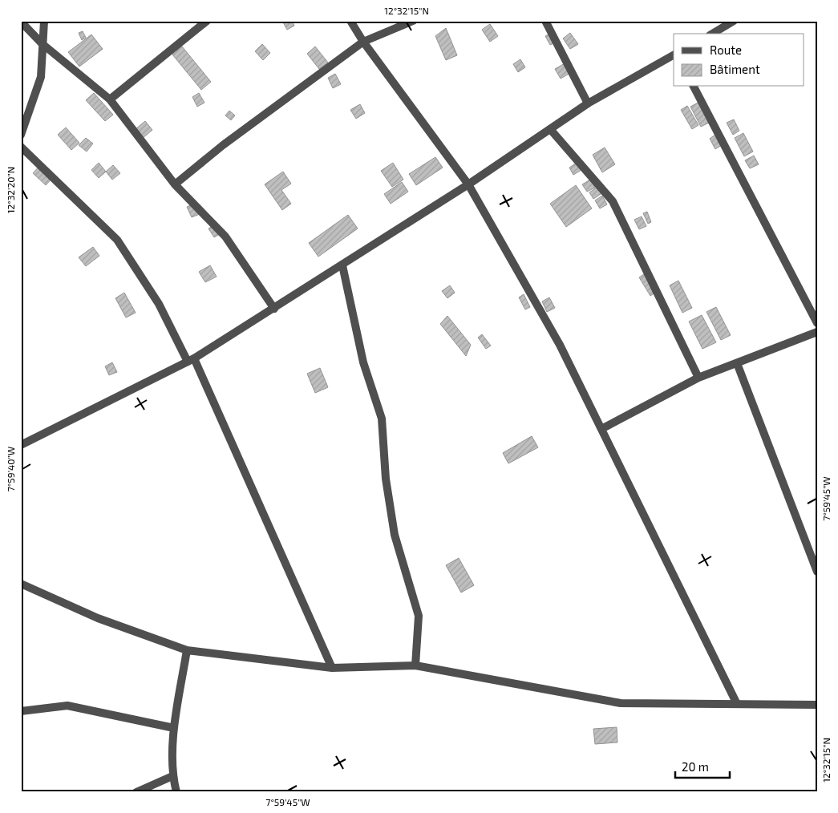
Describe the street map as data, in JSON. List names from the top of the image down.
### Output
{
  "legend": ["Route", "Bâtiment"],
  "scale_bar": "20 m",
  "coordinates": [
    "12°32'15\"N",
    "12°32'20\"N",
    "7°59'40\"W",
    "7°59'45\"W"
  ]
}
